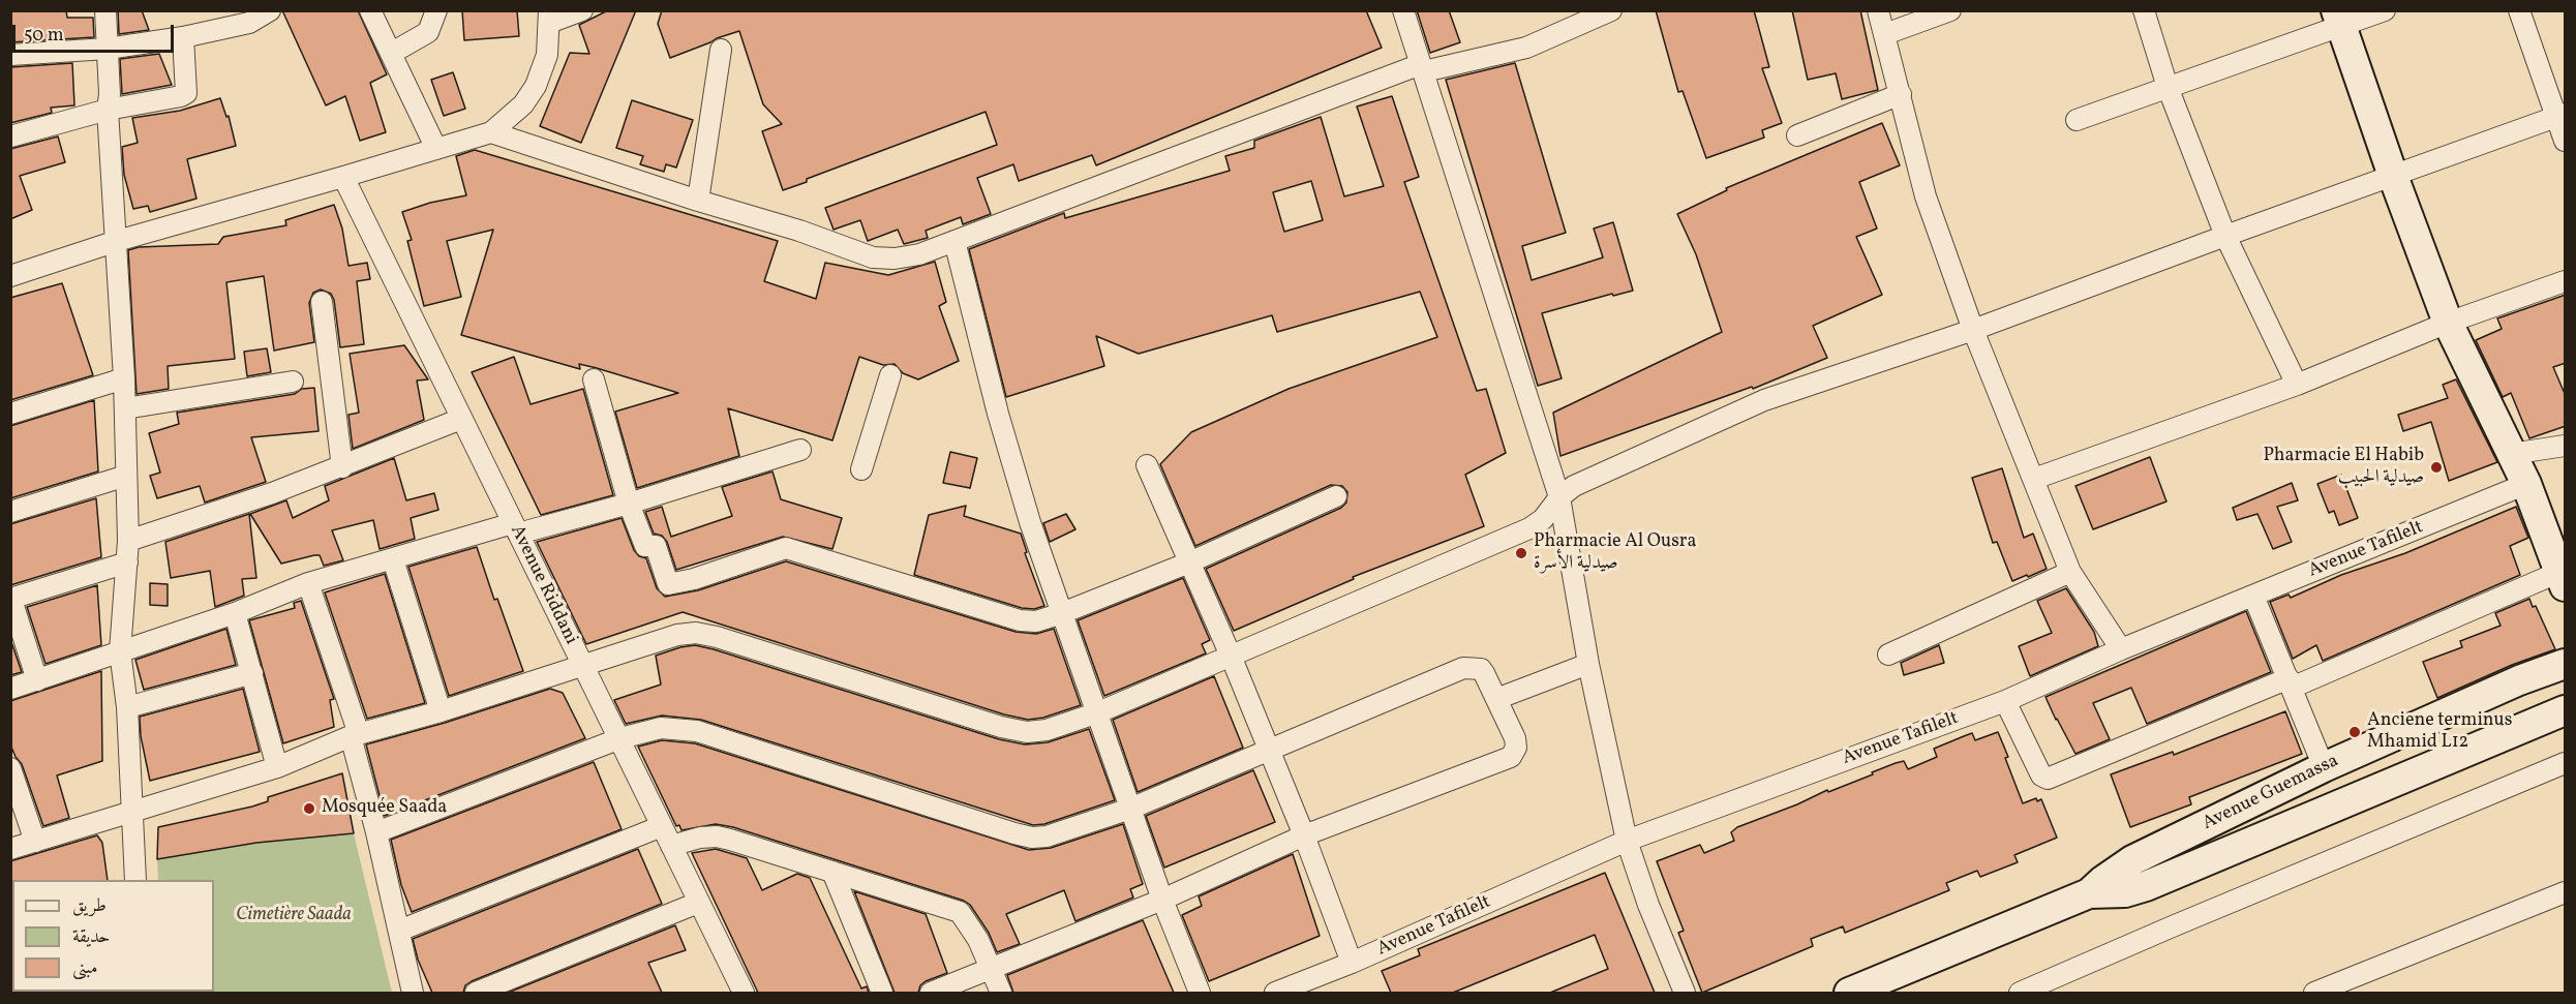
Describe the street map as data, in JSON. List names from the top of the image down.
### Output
{
  "streets": {
    "main road": ["Avenue Guemassa"],
    "street": ["Avenue Tafilelt", "Avenue Riddani"]
  },
  "parks": ["Cimetière Saada"],
  "places": [
    "Pharmacie El Habib صيدلية الحبيب",
    "Pharmacie Al Ousra صيدلية الأسرة",
    "Anciene terminus Mhamid L12",
    "Mosquée Saada"
  ],
  "legend": ["طريق", "حديقة", "مبنى"],
  "scale_bar": "50 m"
}
